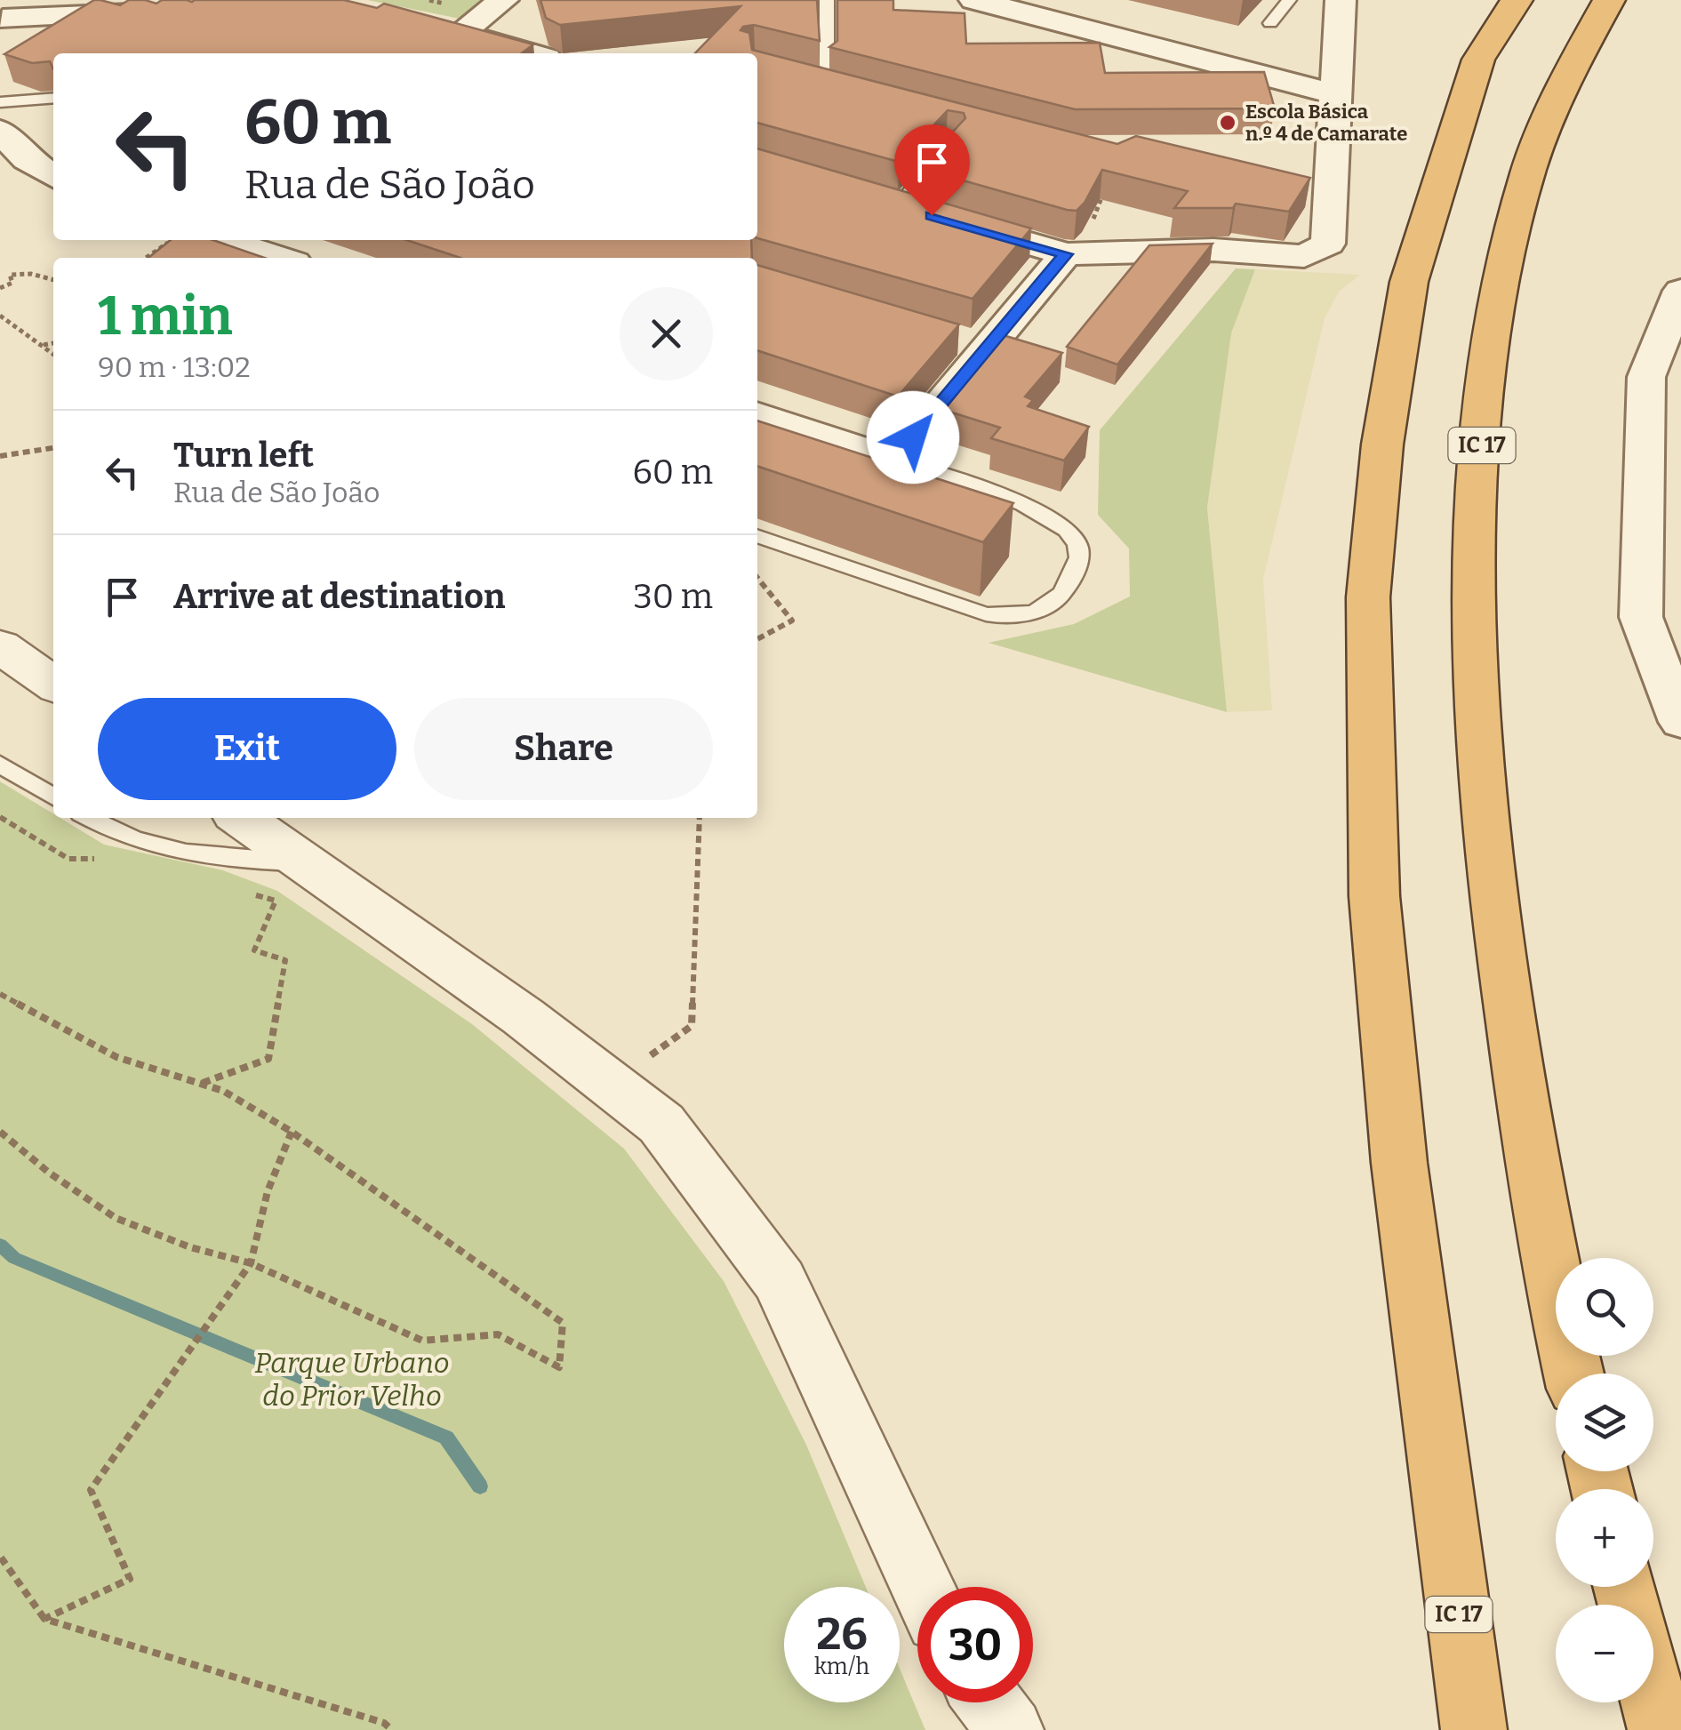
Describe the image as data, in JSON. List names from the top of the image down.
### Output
{
  "streets": {
    "highway": ["IC 17"]
  },
  "parks": ["Parque Urbano do Prior Velho"],
  "places": ["Escola Básica n.º 4 de Camarate"],
  "page": {
    "turn": ["60 m", "Rua de São João"],
    "heading": ["1 min", "90 m · 13:02"],
    "list": [
      {
        "name": "Turn left",
        "note": "Rua de São João",
        "value": "60 m"
      },
      {
        "name": "Arrive at destination",
        "value": "30 m"
      }
    ],
    "buttons": ["Exit", "Share"],
    "map_buttons": ["+", "−"],
    "speed": "26 km/h",
    "limit": "30"
  }
}
